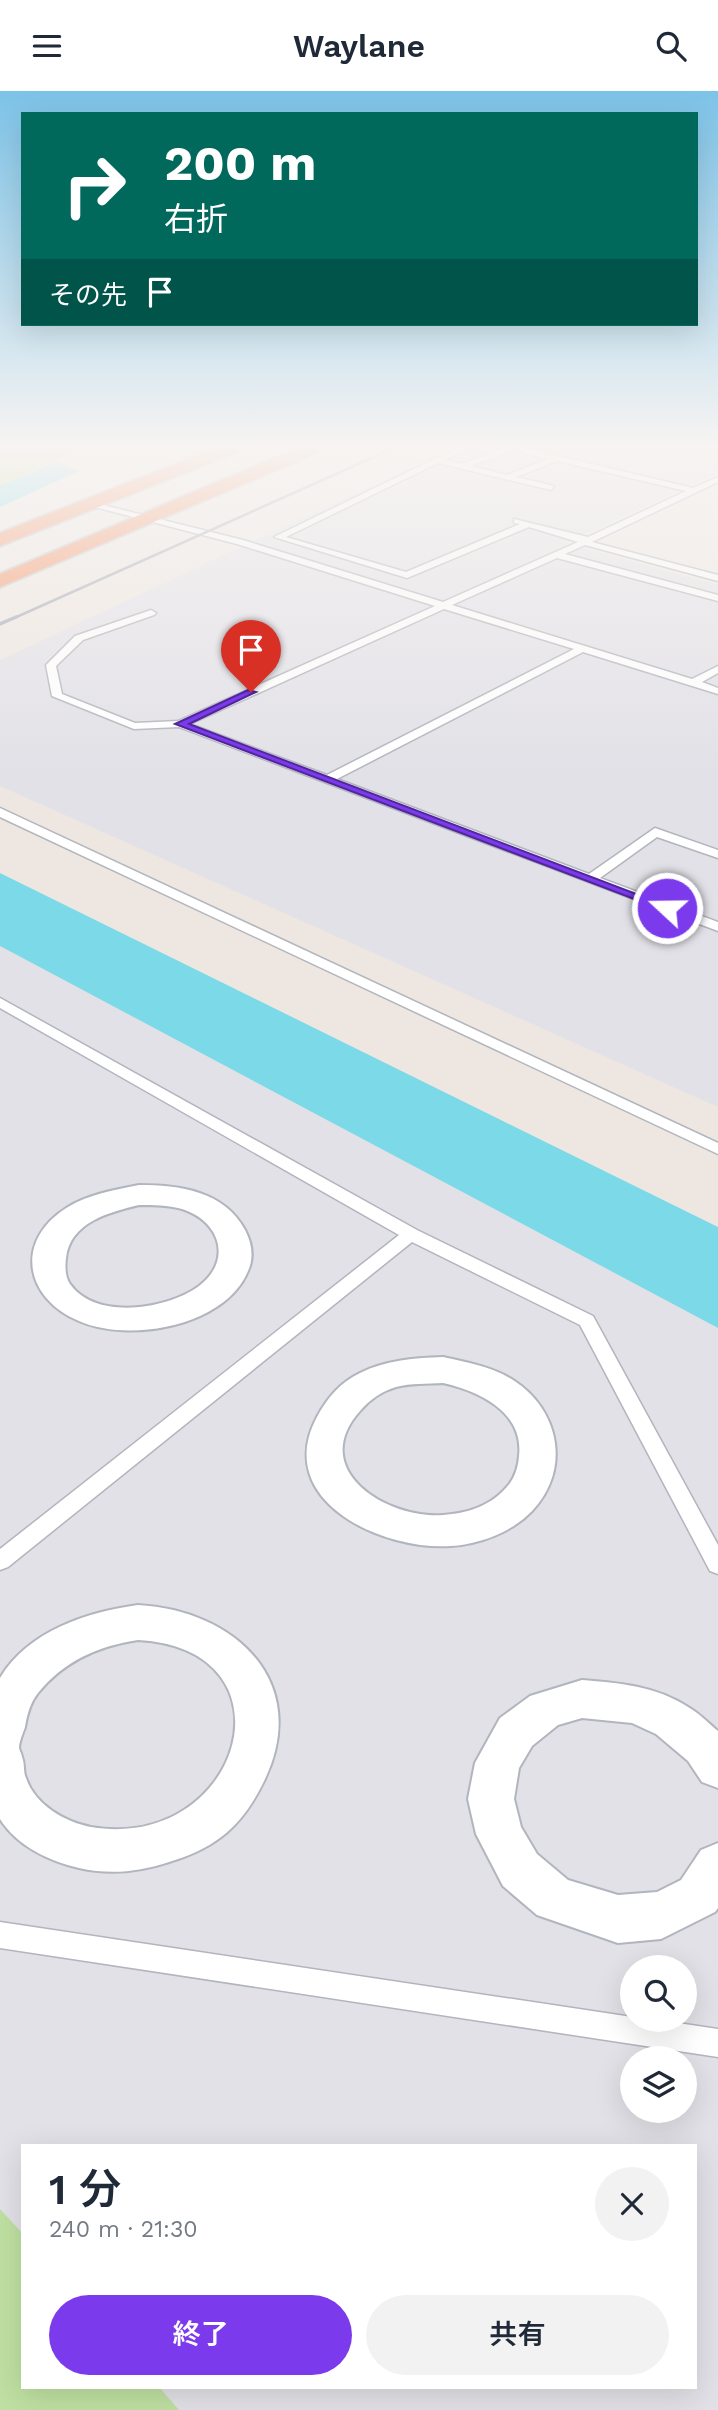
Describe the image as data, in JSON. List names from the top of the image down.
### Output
{
  "page": {
    "header": "Waylane",
    "turn": ["200 m", "右折"],
    "then": "その先",
    "heading": ["1 分", "240 m · 21:30"],
    "buttons": ["終了", "共有"]
  }
}
